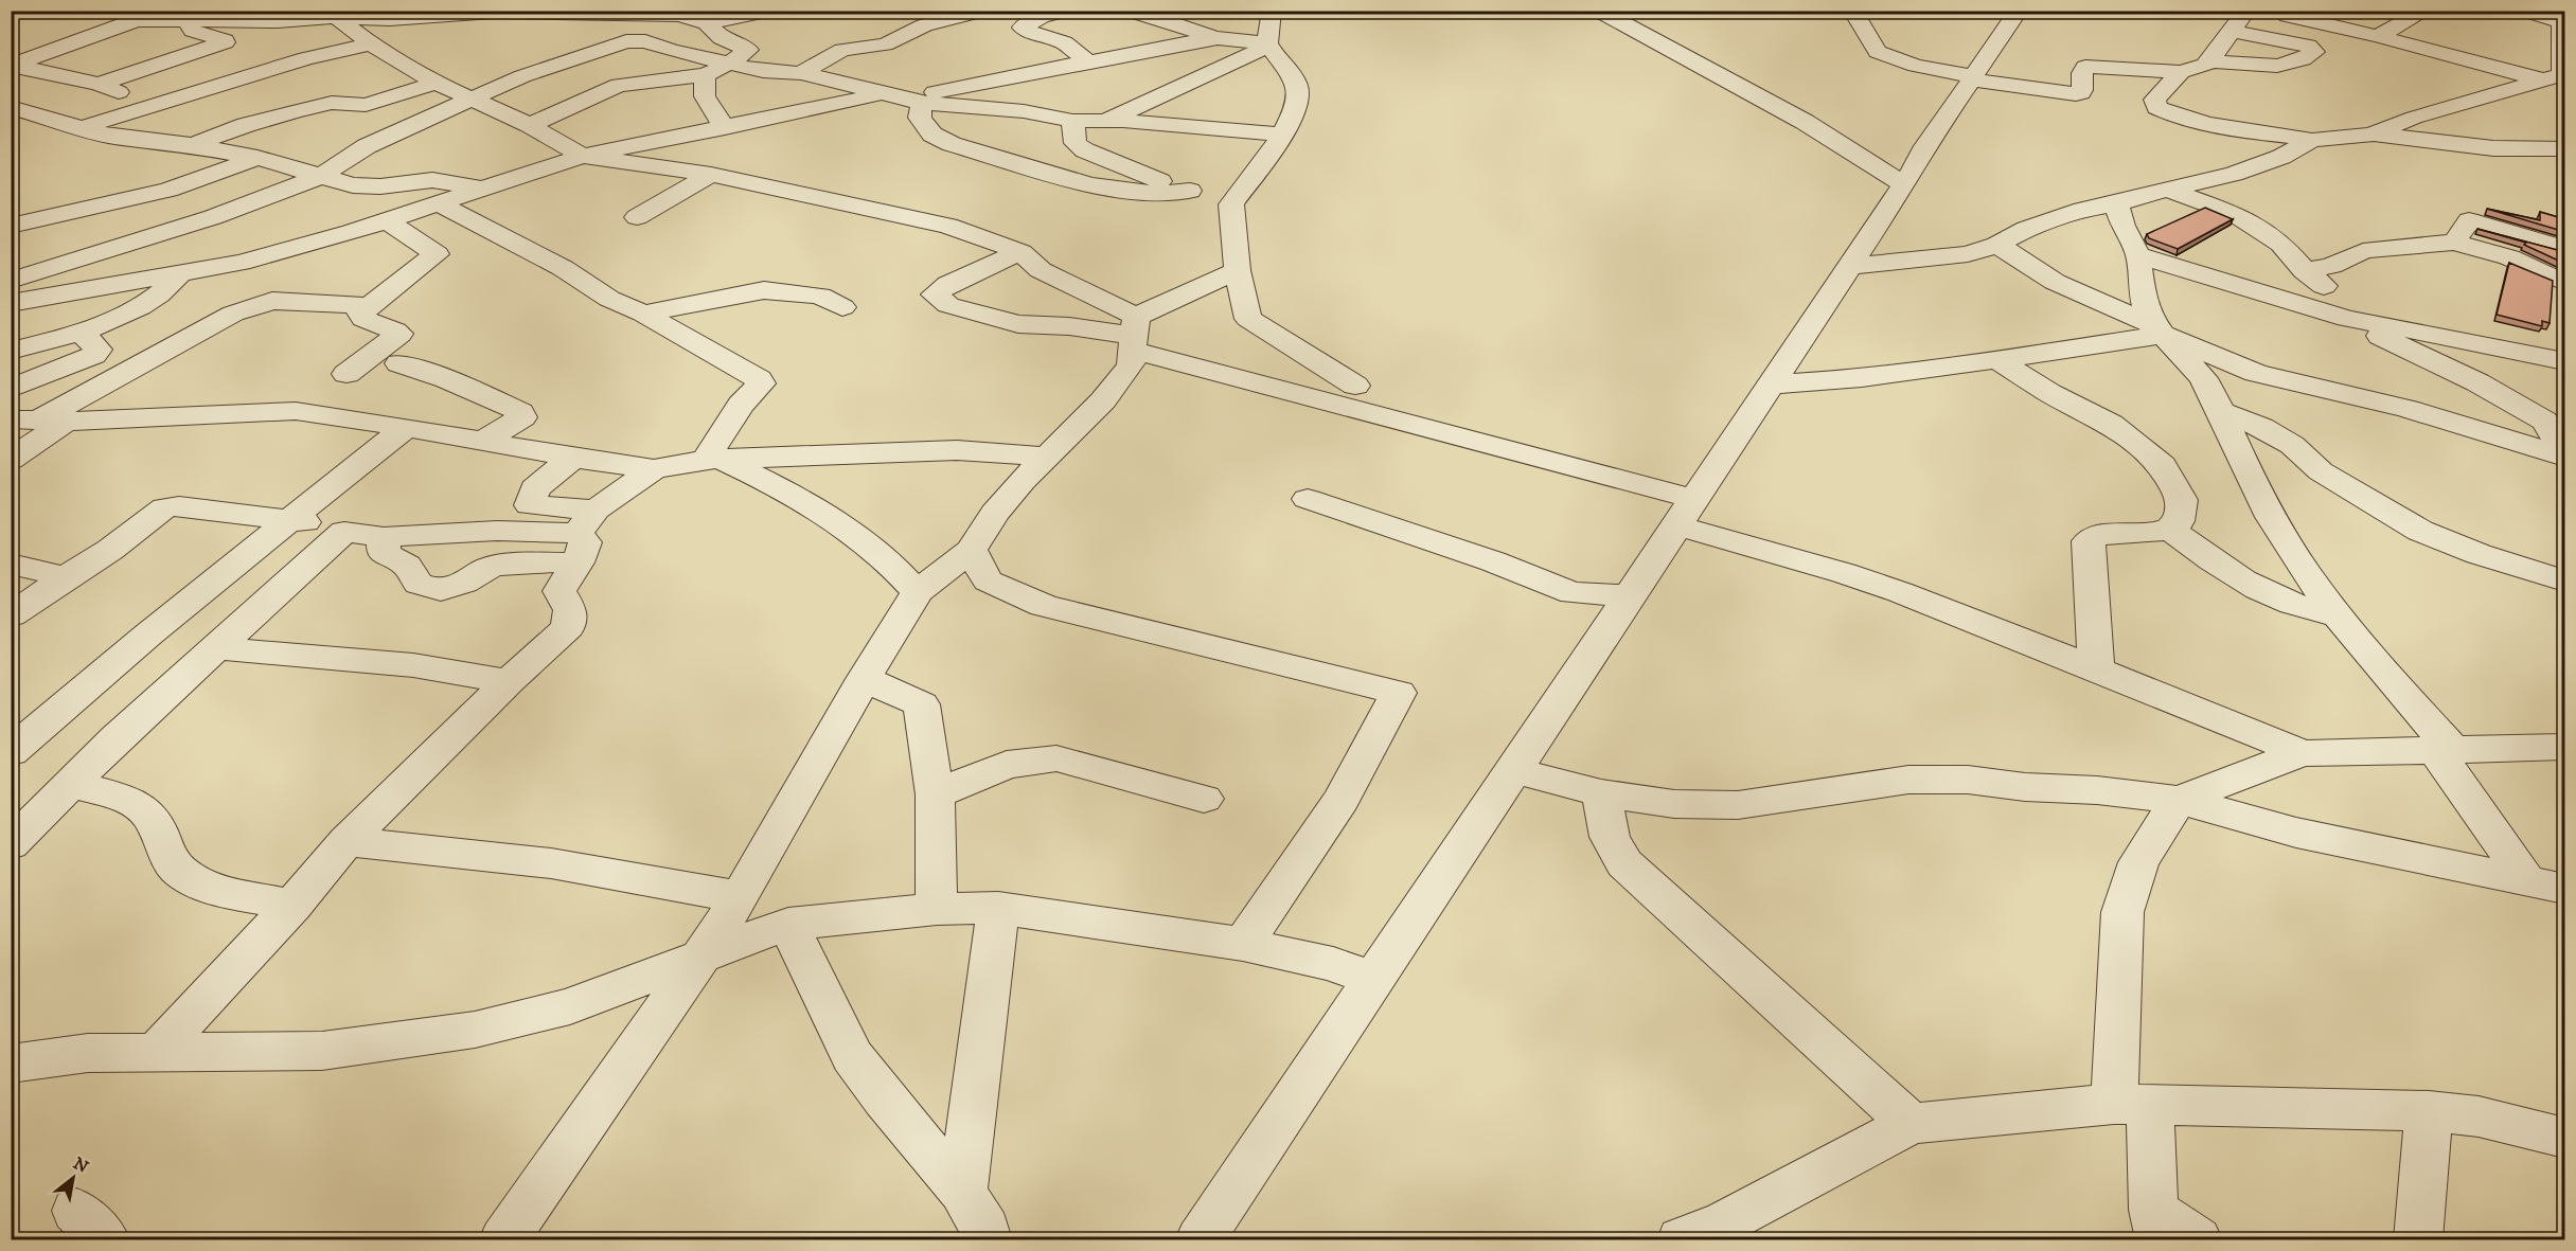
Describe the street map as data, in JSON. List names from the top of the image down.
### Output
{
  "north": "top right"
}
